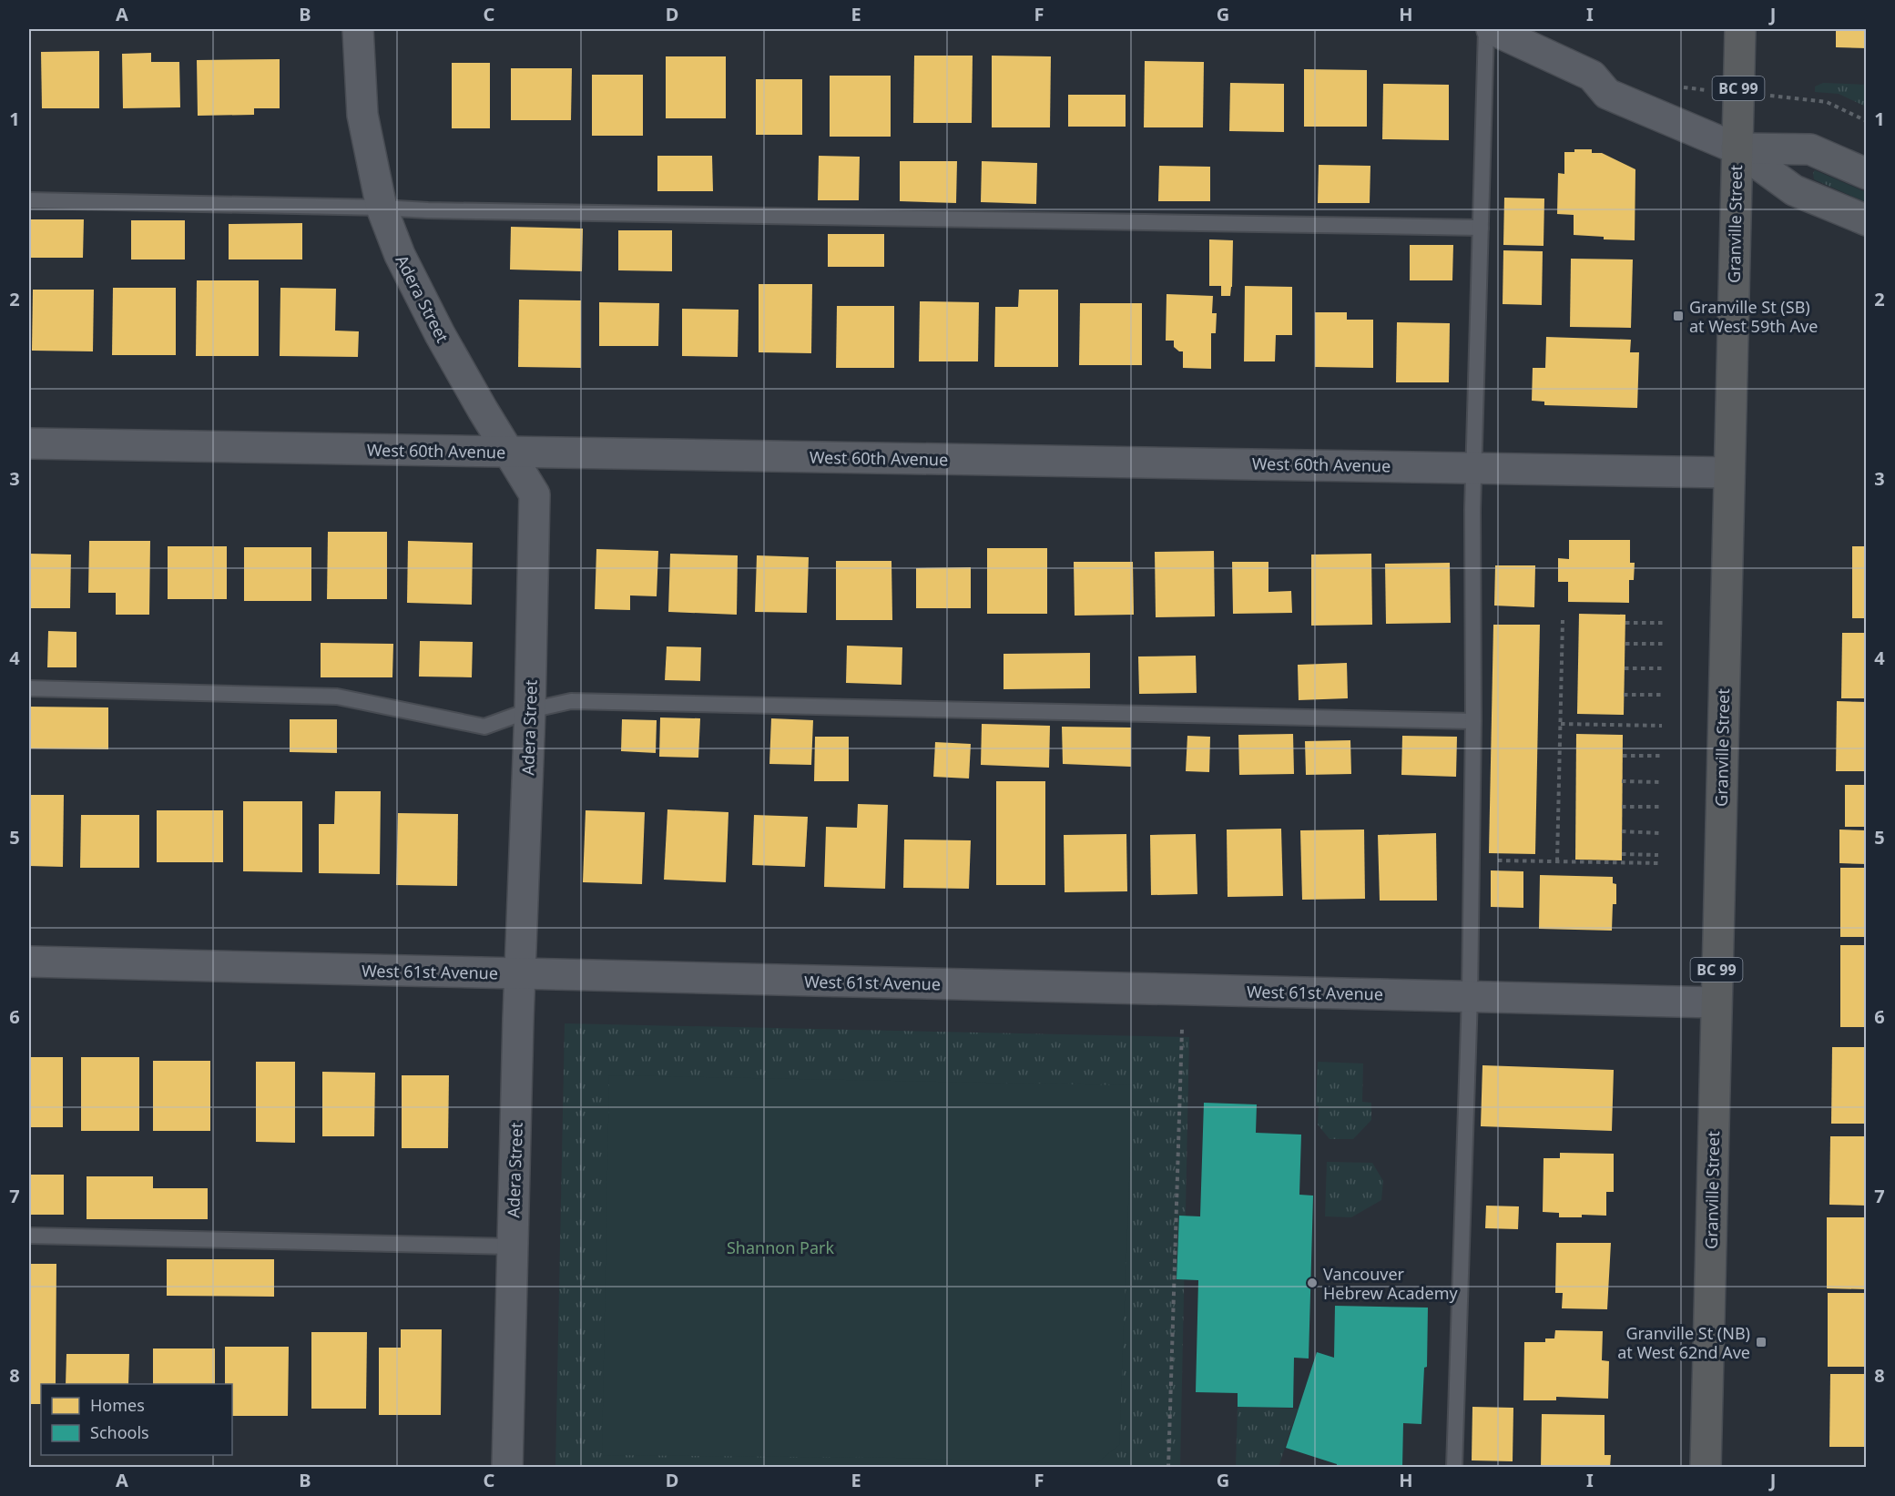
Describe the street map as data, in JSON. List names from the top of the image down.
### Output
{
  "streets": {
    "highway": ["BC 99", "Granville Street"],
    "street": ["Adera Street", "West 60th Avenue", "West 61st Avenue"]
  },
  "crossings": [
    ["Granville Street", "West 60th Avenue"],
    ["Granville Street", "West 61st Avenue"],
    ["Adera Street", "West 60th Avenue"],
    ["Adera Street", "West 61st Avenue"]
  ],
  "parks": ["Shannon Park"],
  "places": {
    "transit": ["Granville St (SB) at West 59th Ave", "Granville St (NB) at West 62nd Ave"],
    "other": ["Vancouver Hebrew Academy"]
  },
  "legend": ["Homes", "Schools"],
  "grid": {
    "columns": [
      "A",
      "B",
      "C",
      "D",
      "E",
      "F",
      "G",
      "H",
      "I",
      "J"
    ],
    "rows": [
      "1",
      "2",
      "3",
      "4",
      "5",
      "6",
      "7",
      "8"
    ]
  }
}
